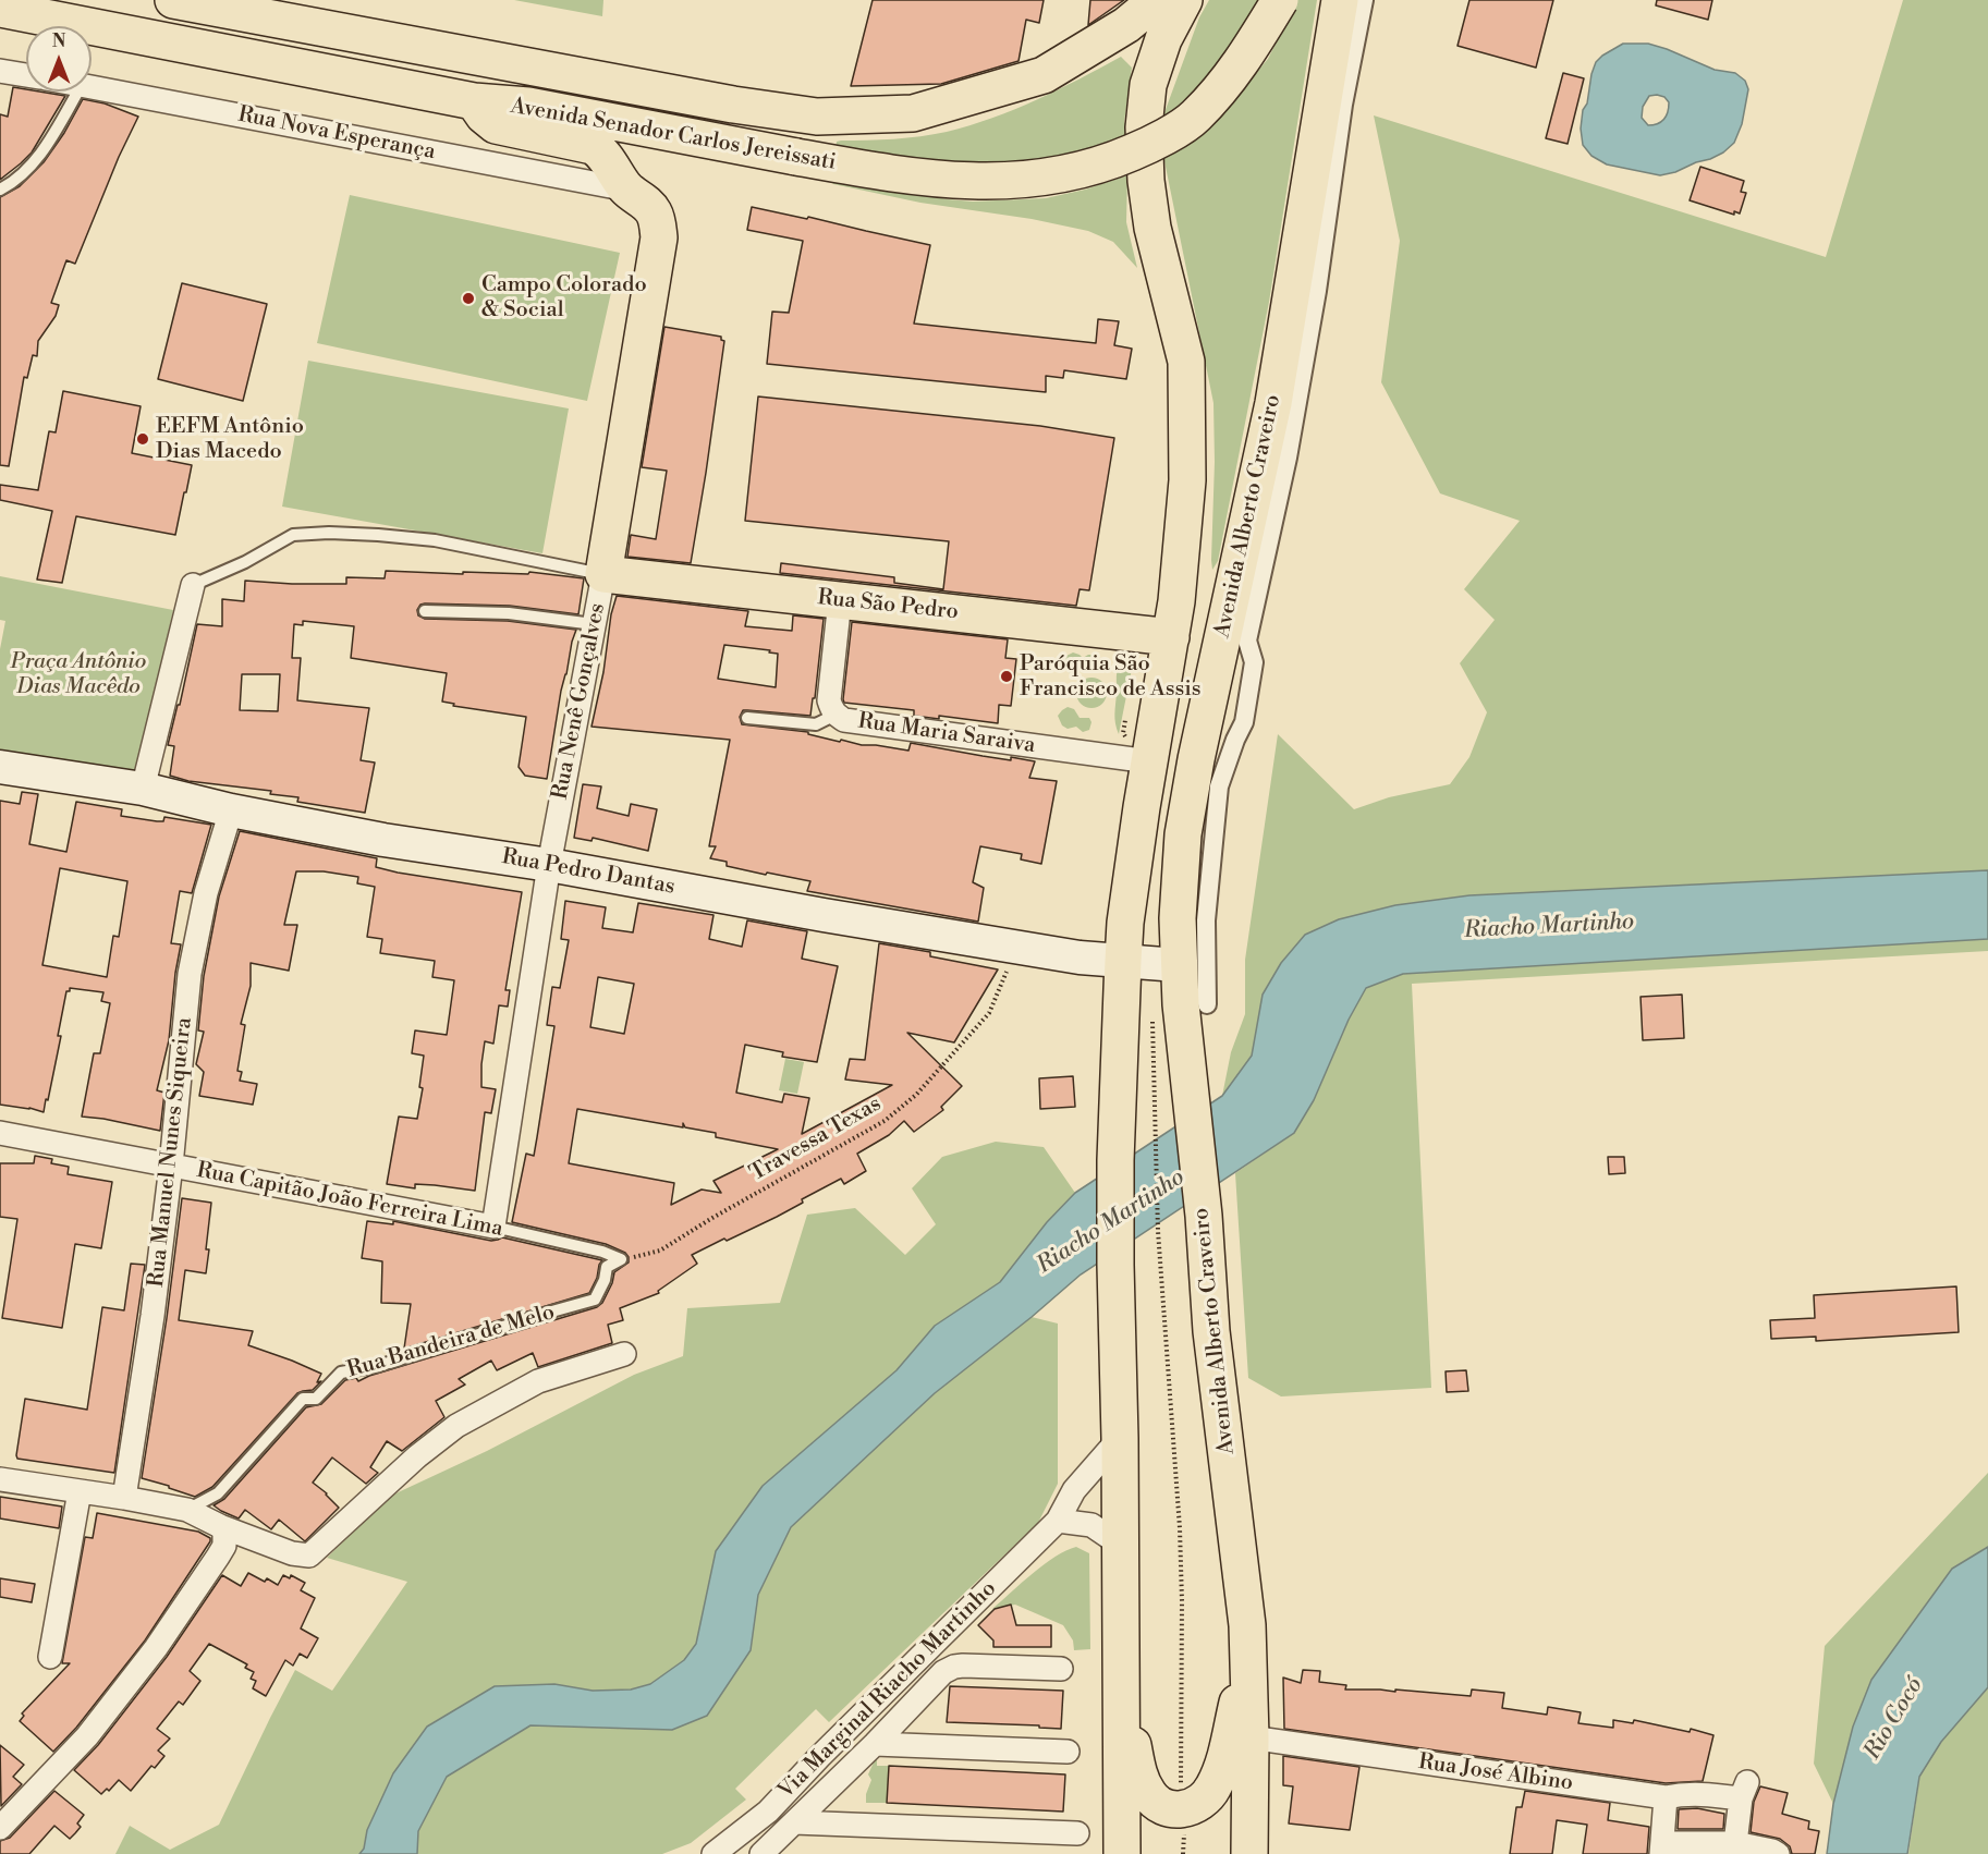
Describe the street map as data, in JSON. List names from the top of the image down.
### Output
{
  "streets": {
    "main road": [
      "Avenida Senador Carlos Jereissati",
      "Avenida Alberto Craveiro",
      "Rua São Pedro",
      "Rua Nenê Gonçalves",
      "Rua Pedro Dantas"
    ],
    "street": [
      "Rua Nova Esperança",
      "Rua Maria Saraiva",
      "Rua Manuel Nunes Siqueira",
      "Rua Capitão João Ferreira Lima",
      "Via Marginal Riacho Martinho",
      "Rua José Albino"
    ],
    "lane": ["Rua Bandeira de Melo"],
    "path": ["Travessa Texas"]
  },
  "crossings": [
    ["Rua Nova Esperança", "Rua Nenê Gonçalves"],
    ["Avenida Senador Carlos Jereissati", "Rua Nenê Gonçalves"],
    ["Avenida Alberto Craveiro", "Rua Pedro Dantas"],
    ["Avenida Alberto Craveiro", "Rua José Albino"],
    ["Rua São Pedro", "Rua Nenê Gonçalves"],
    ["Rua Nenê Gonçalves", "Rua Pedro Dantas"],
    ["Rua Nenê Gonçalves", "Rua Capitão João Ferreira Lima"],
    ["Rua Pedro Dantas", "Rua Manuel Nunes Siqueira"],
    ["Travessa Texas", "Rua Capitão João Ferreira Lima"],
    ["Travessa Texas", "Rua Bandeira de Melo"],
    ["Rua Manuel Nunes Siqueira", "Rua Capitão João Ferreira Lima"],
    ["Rua Capitão João Ferreira Lima", "Rua Bandeira de Melo"]
  ],
  "water": ["Riacho Martinho", "Rio Cocó"],
  "parks": ["Praça Antônio Dias Macêdo"],
  "places": ["Campo Colorado & Social", "EEFM Antônio Dias Macedo", "Paróquia São Francisco de Assis"],
  "north": "top"
}
